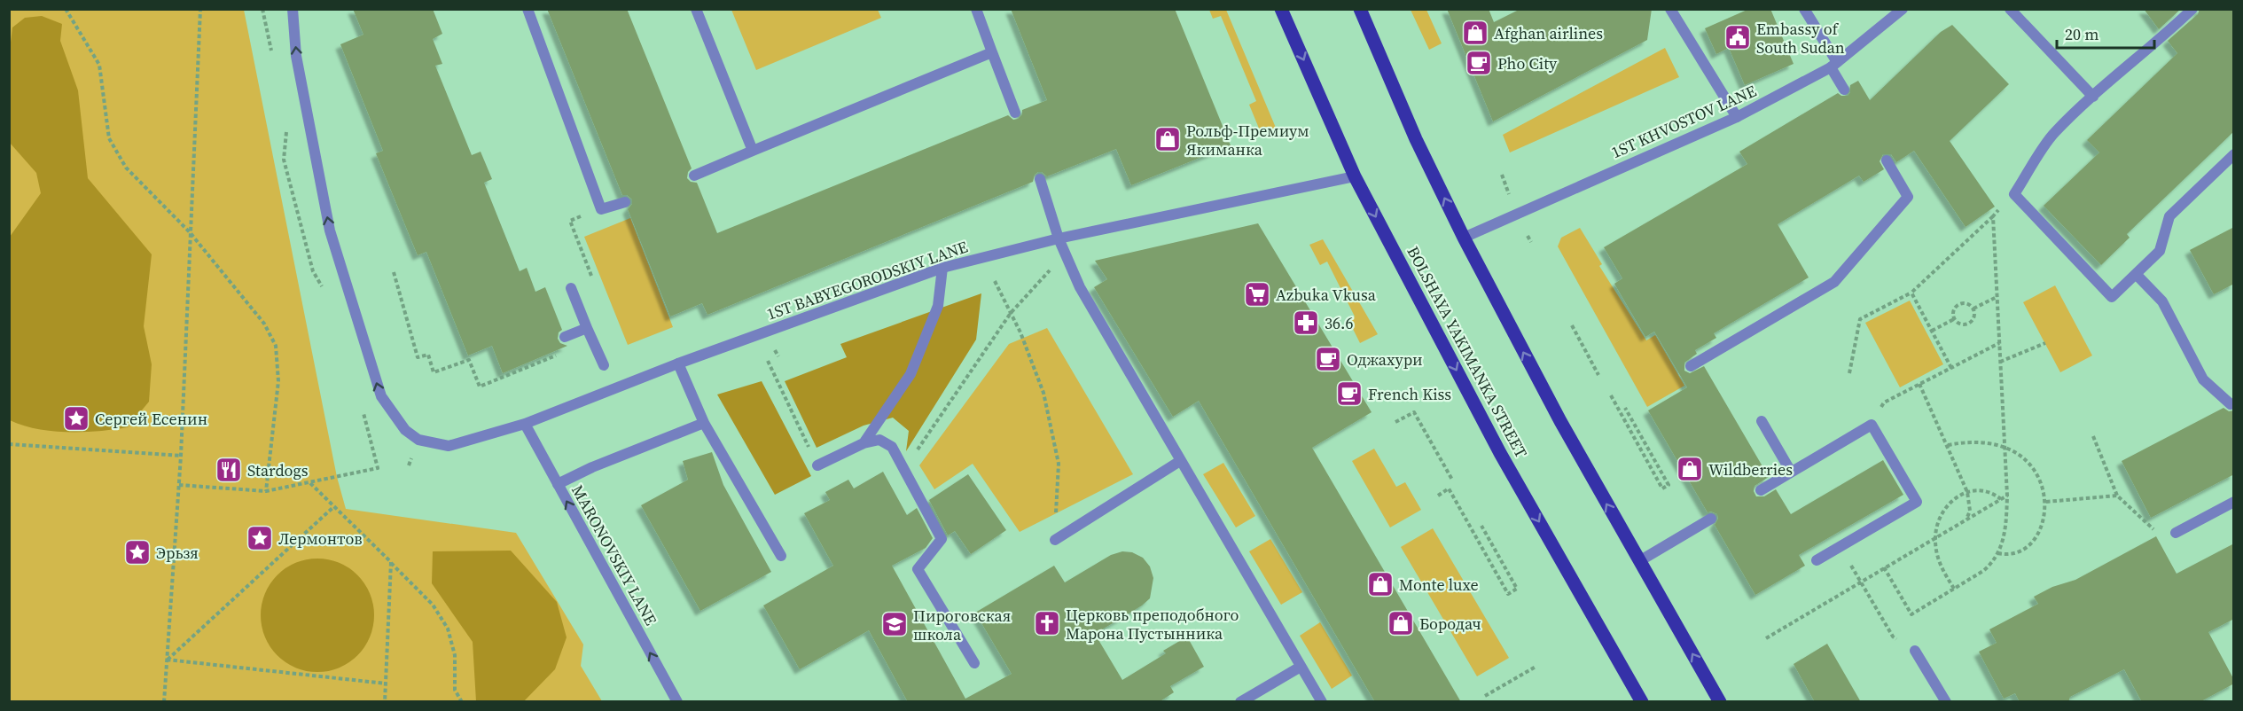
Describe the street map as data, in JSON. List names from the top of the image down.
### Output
{
  "streets": {
    "main road": ["BOLSHAYA YAKIMANKA STREET"],
    "street": ["1ST KHVOSTOV LANE", "1ST BABYEGORODSKIY LANE", "MARONOVSKIY LANE"]
  },
  "crossings": [
    ["1ST BABYEGORODSKIY LANE", "BOLSHAYA YAKIMANKA STREET"],
    ["1ST BABYEGORODSKIY LANE", "MARONOVSKIY LANE"]
  ],
  "one_way": ["MARONOVSKIY LANE"],
  "places": {
    "shop": [
      "Afghan airlines",
      "Рольф-Премиум Якиманка",
      "Wildberries",
      "Monte luxe",
      "Бородач"
    ],
    "public building": ["Embassy of South Sudan"],
    "cafe": ["Pho City", "Оджахури", "French Kiss"],
    "supermarket": ["Azbuka Vkusa"],
    "pharmacy": ["36.6"],
    "place": ["Сергей Есенин", "Лермонтов", "Эрьзя"],
    "restaurant": ["Stardogs"],
    "church": ["Церковь преподобного Марона Пустынника"],
    "school or university": ["Пироговская школа"]
  },
  "scale_bar": "20 m"
}
